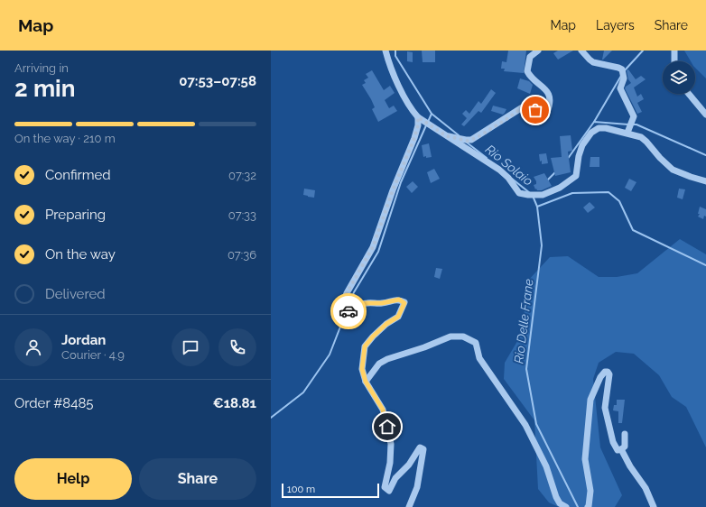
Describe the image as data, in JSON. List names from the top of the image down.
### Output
{
  "water": ["Rio Solaio", "Rio Delle Frane"],
  "scale_bar": "100 m",
  "page": {
    "header": "Map",
    "nav": ["Map", "Layers", "Share"],
    "heading": ["2 min", "Arriving in", "07:53–07:58"],
    "panel": [
      "Jordan",
      "Courier · 4.9",
      "Order #8485",
      "€18.81"
    ],
    "bar": "On the way · 210 m",
    "list": [
      ["Confirmed", "07:32"],
      ["Preparing", "07:33"],
      ["On the way", "07:36"],
      "Delivered"
    ],
    "buttons": ["Help", "Share"],
    "scale": "100 m"
  }
}
